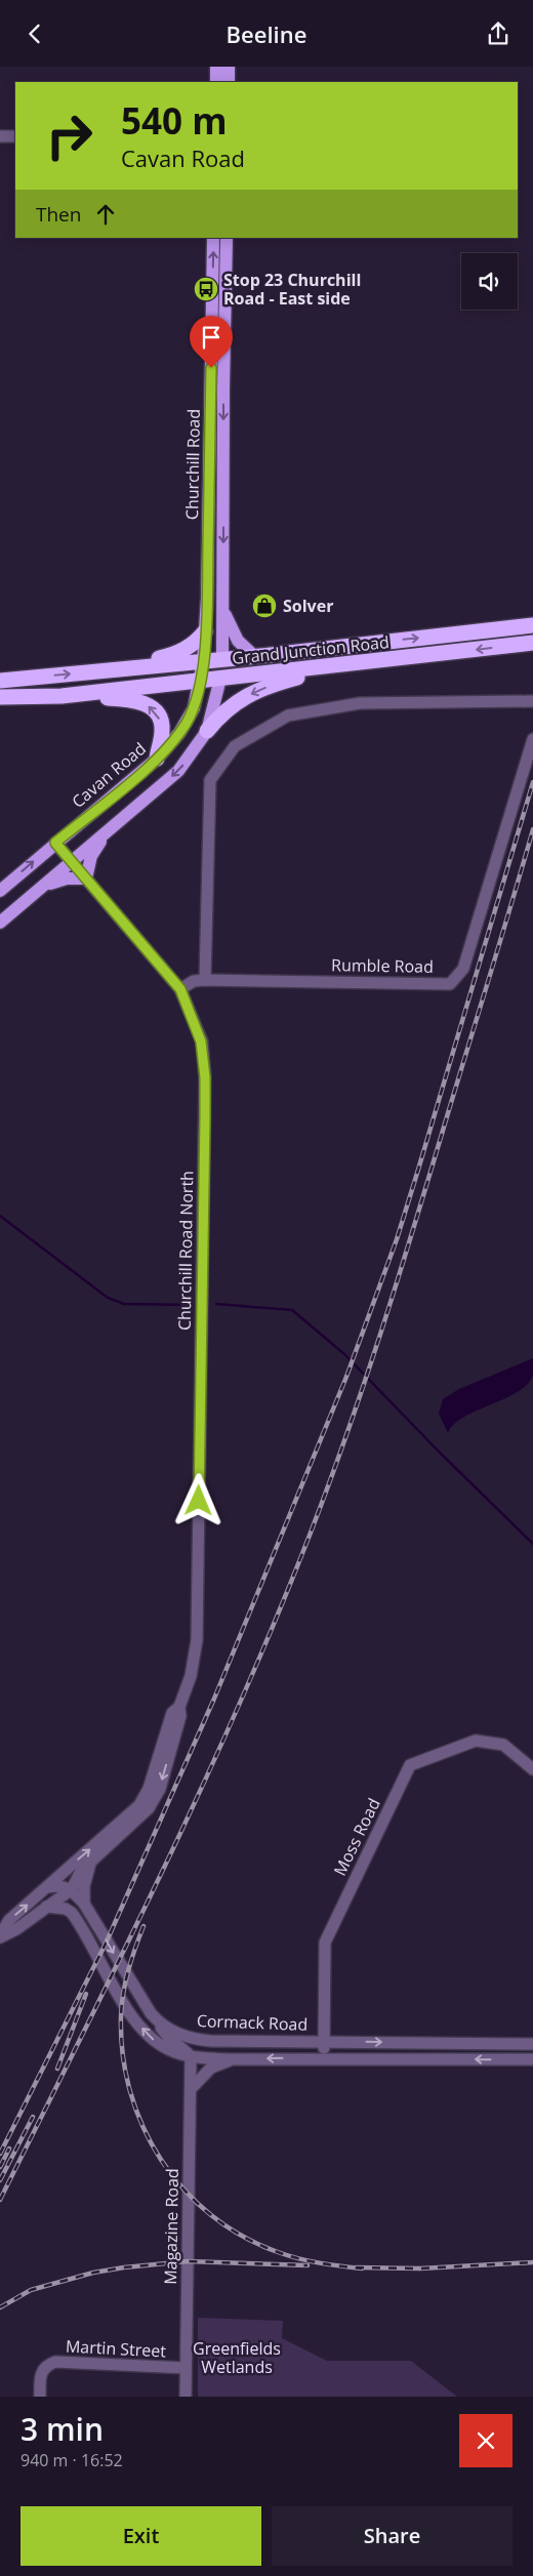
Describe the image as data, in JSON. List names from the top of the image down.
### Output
{
  "streets": {
    "highway": ["Grand Junction Road"],
    "main road": ["Churchill Road", "Cavan Road"],
    "street": [
      "Rumble Road",
      "Churchill Road North",
      "Moss Road",
      "Cormack Road",
      "Magazine Road",
      "Martin Street"
    ]
  },
  "crossings": [
    ["Churchill Road", "Grand Junction Road"],
    ["Churchill Road", "Cavan Road"],
    ["Grand Junction Road", "Cavan Road"],
    ["Cavan Road", "Churchill Road North"],
    ["Rumble Road", "Churchill Road North"],
    ["Churchill Road North", "Cormack Road"],
    ["Moss Road", "Cormack Road"],
    ["Cormack Road", "Magazine Road"],
    ["Magazine Road", "Martin Street"]
  ],
  "parks": ["Greenfields Wetlands"],
  "places": {
    "bus stop": ["Stop 23 Churchill Road - East side"],
    "shop": ["Solver"]
  },
  "page": {
    "header": "Beeline",
    "turn": ["540 m", "Cavan Road"],
    "then": "Then",
    "heading": ["3 min", "940 m · 16:52"],
    "buttons": ["Exit", "Share"]
  }
}
